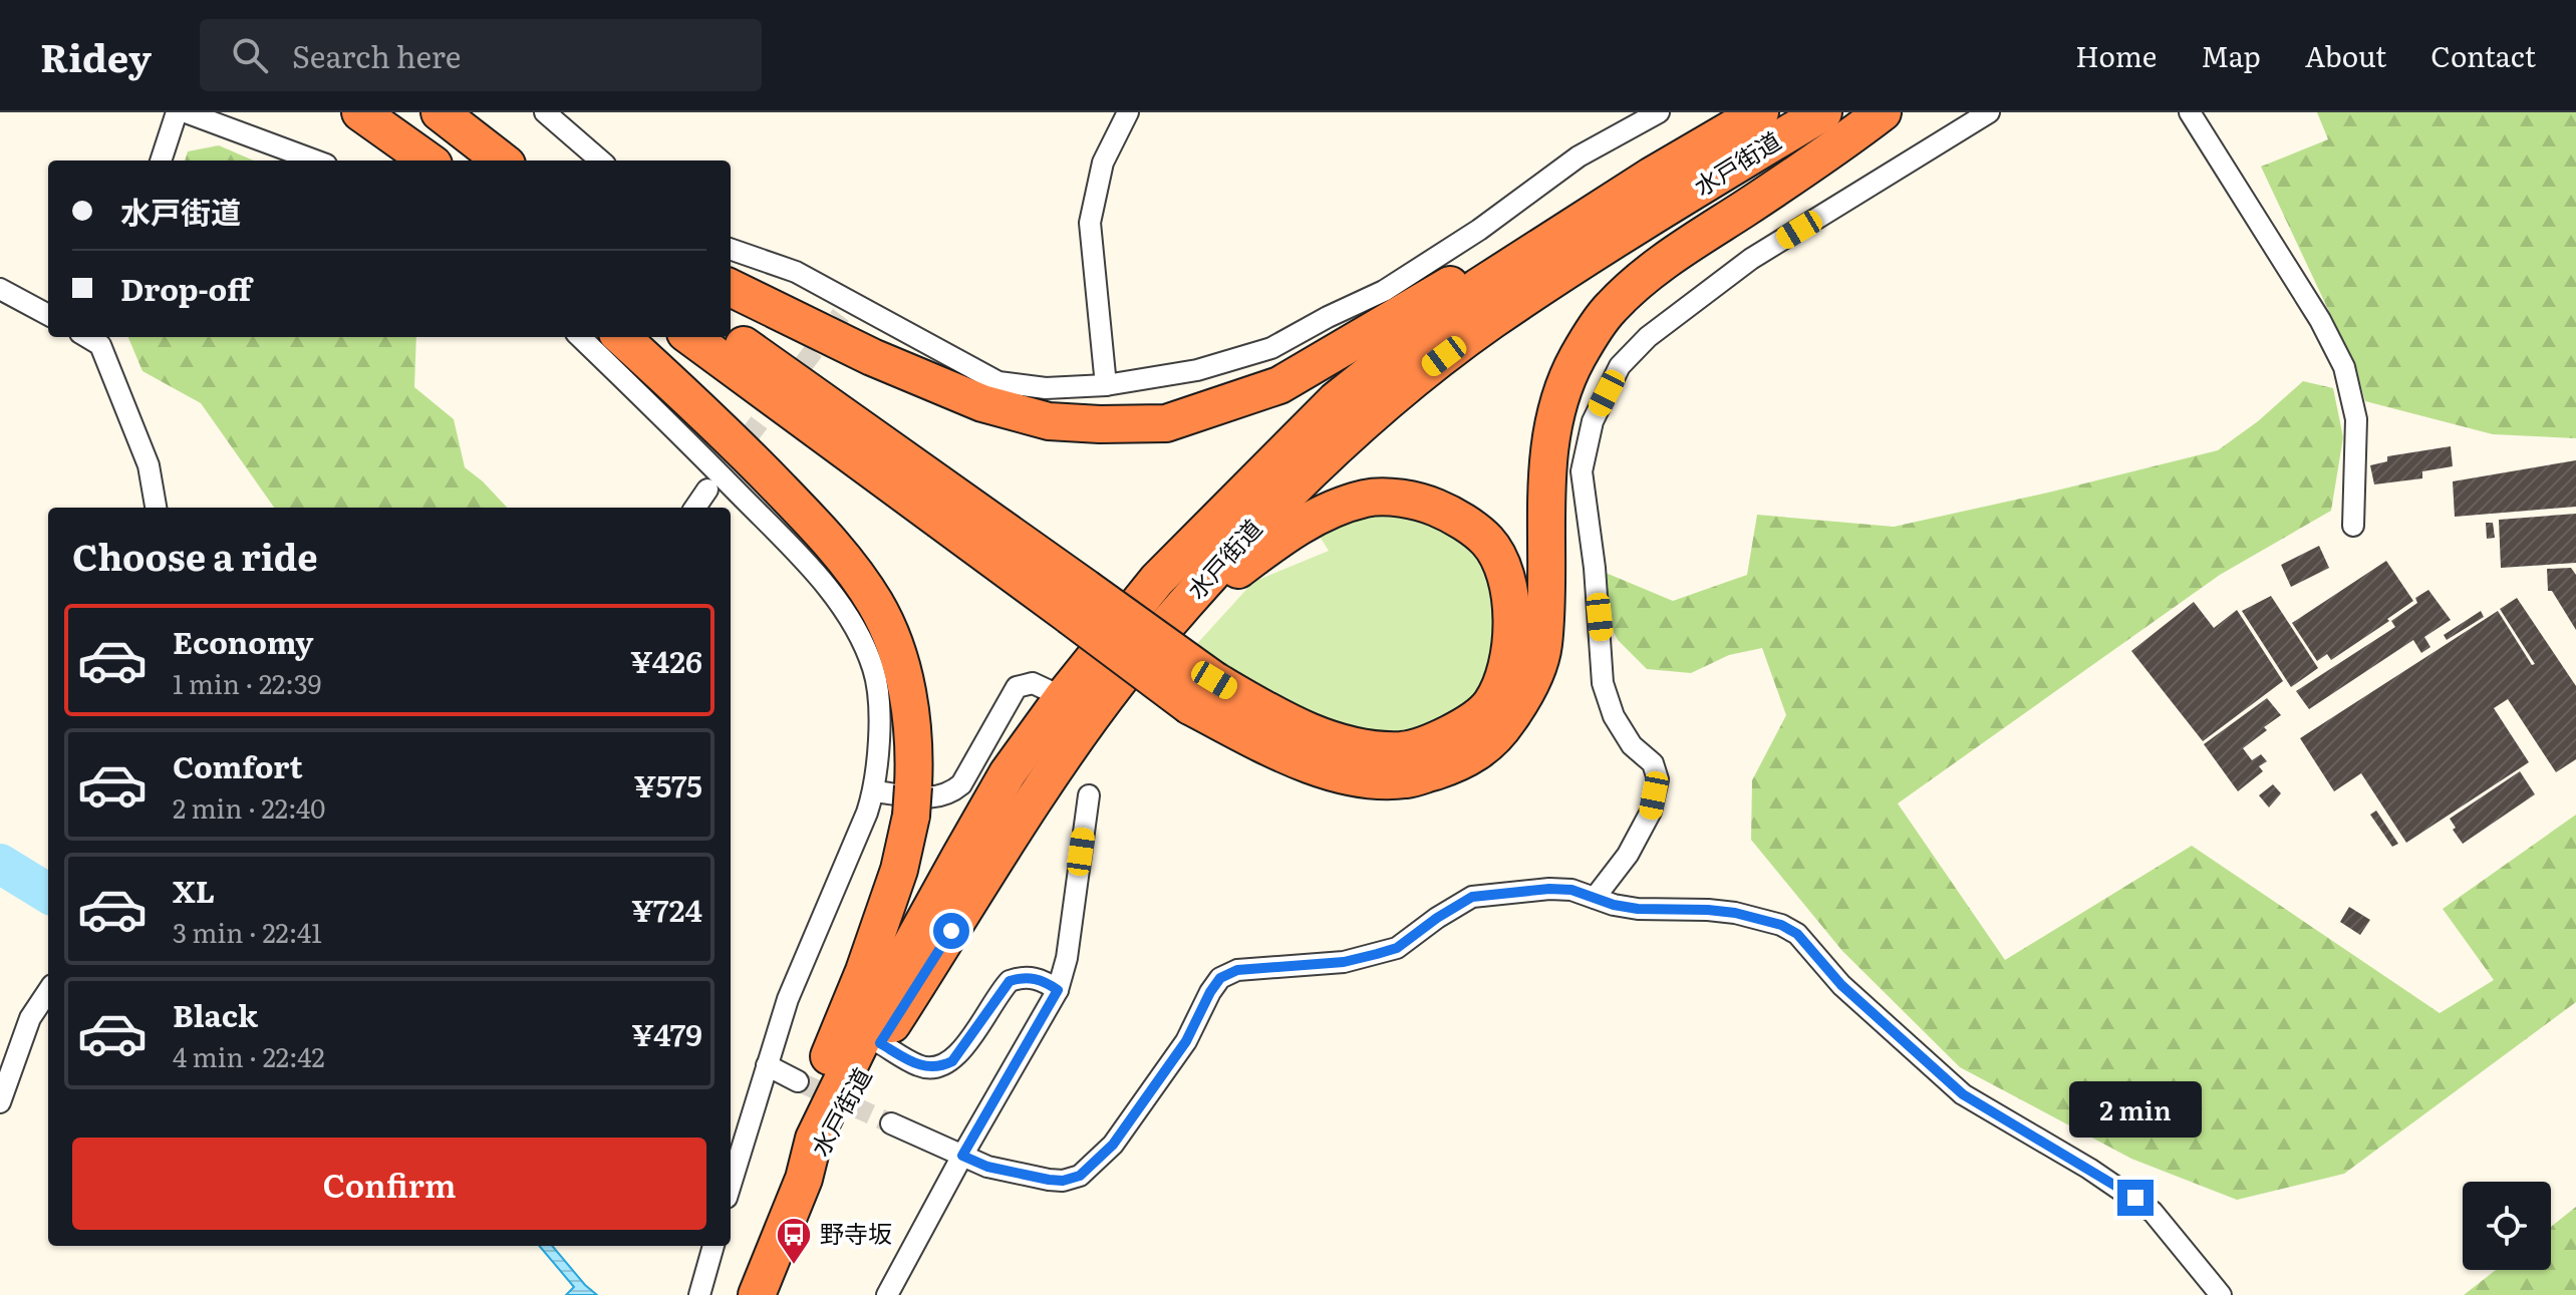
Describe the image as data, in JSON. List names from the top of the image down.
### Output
{
  "streets": {
    "highway": ["水戸街道"]
  },
  "places": {
    "bus stop": ["野寺坂"]
  },
  "page": {
    "header": "Ridey",
    "search": "Search here",
    "nav": [
      "Home",
      "Map",
      "About",
      "Contact"
    ],
    "banner": ["水戸街道", "Drop-off"],
    "heading": "Choose a ride",
    "list": [
      {
        "name": "Economy",
        "note": "1 min · 22:39",
        "value": "¥426"
      },
      {
        "name": "Comfort",
        "note": "2 min · 22:40",
        "value": "¥575"
      },
      {
        "name": "XL",
        "note": "3 min · 22:41",
        "value": "¥724"
      },
      {
        "name": "Black",
        "note": "4 min · 22:42",
        "value": "¥479"
      }
    ],
    "bubble": "2 min",
    "buttons": "Confirm"
  }
}
